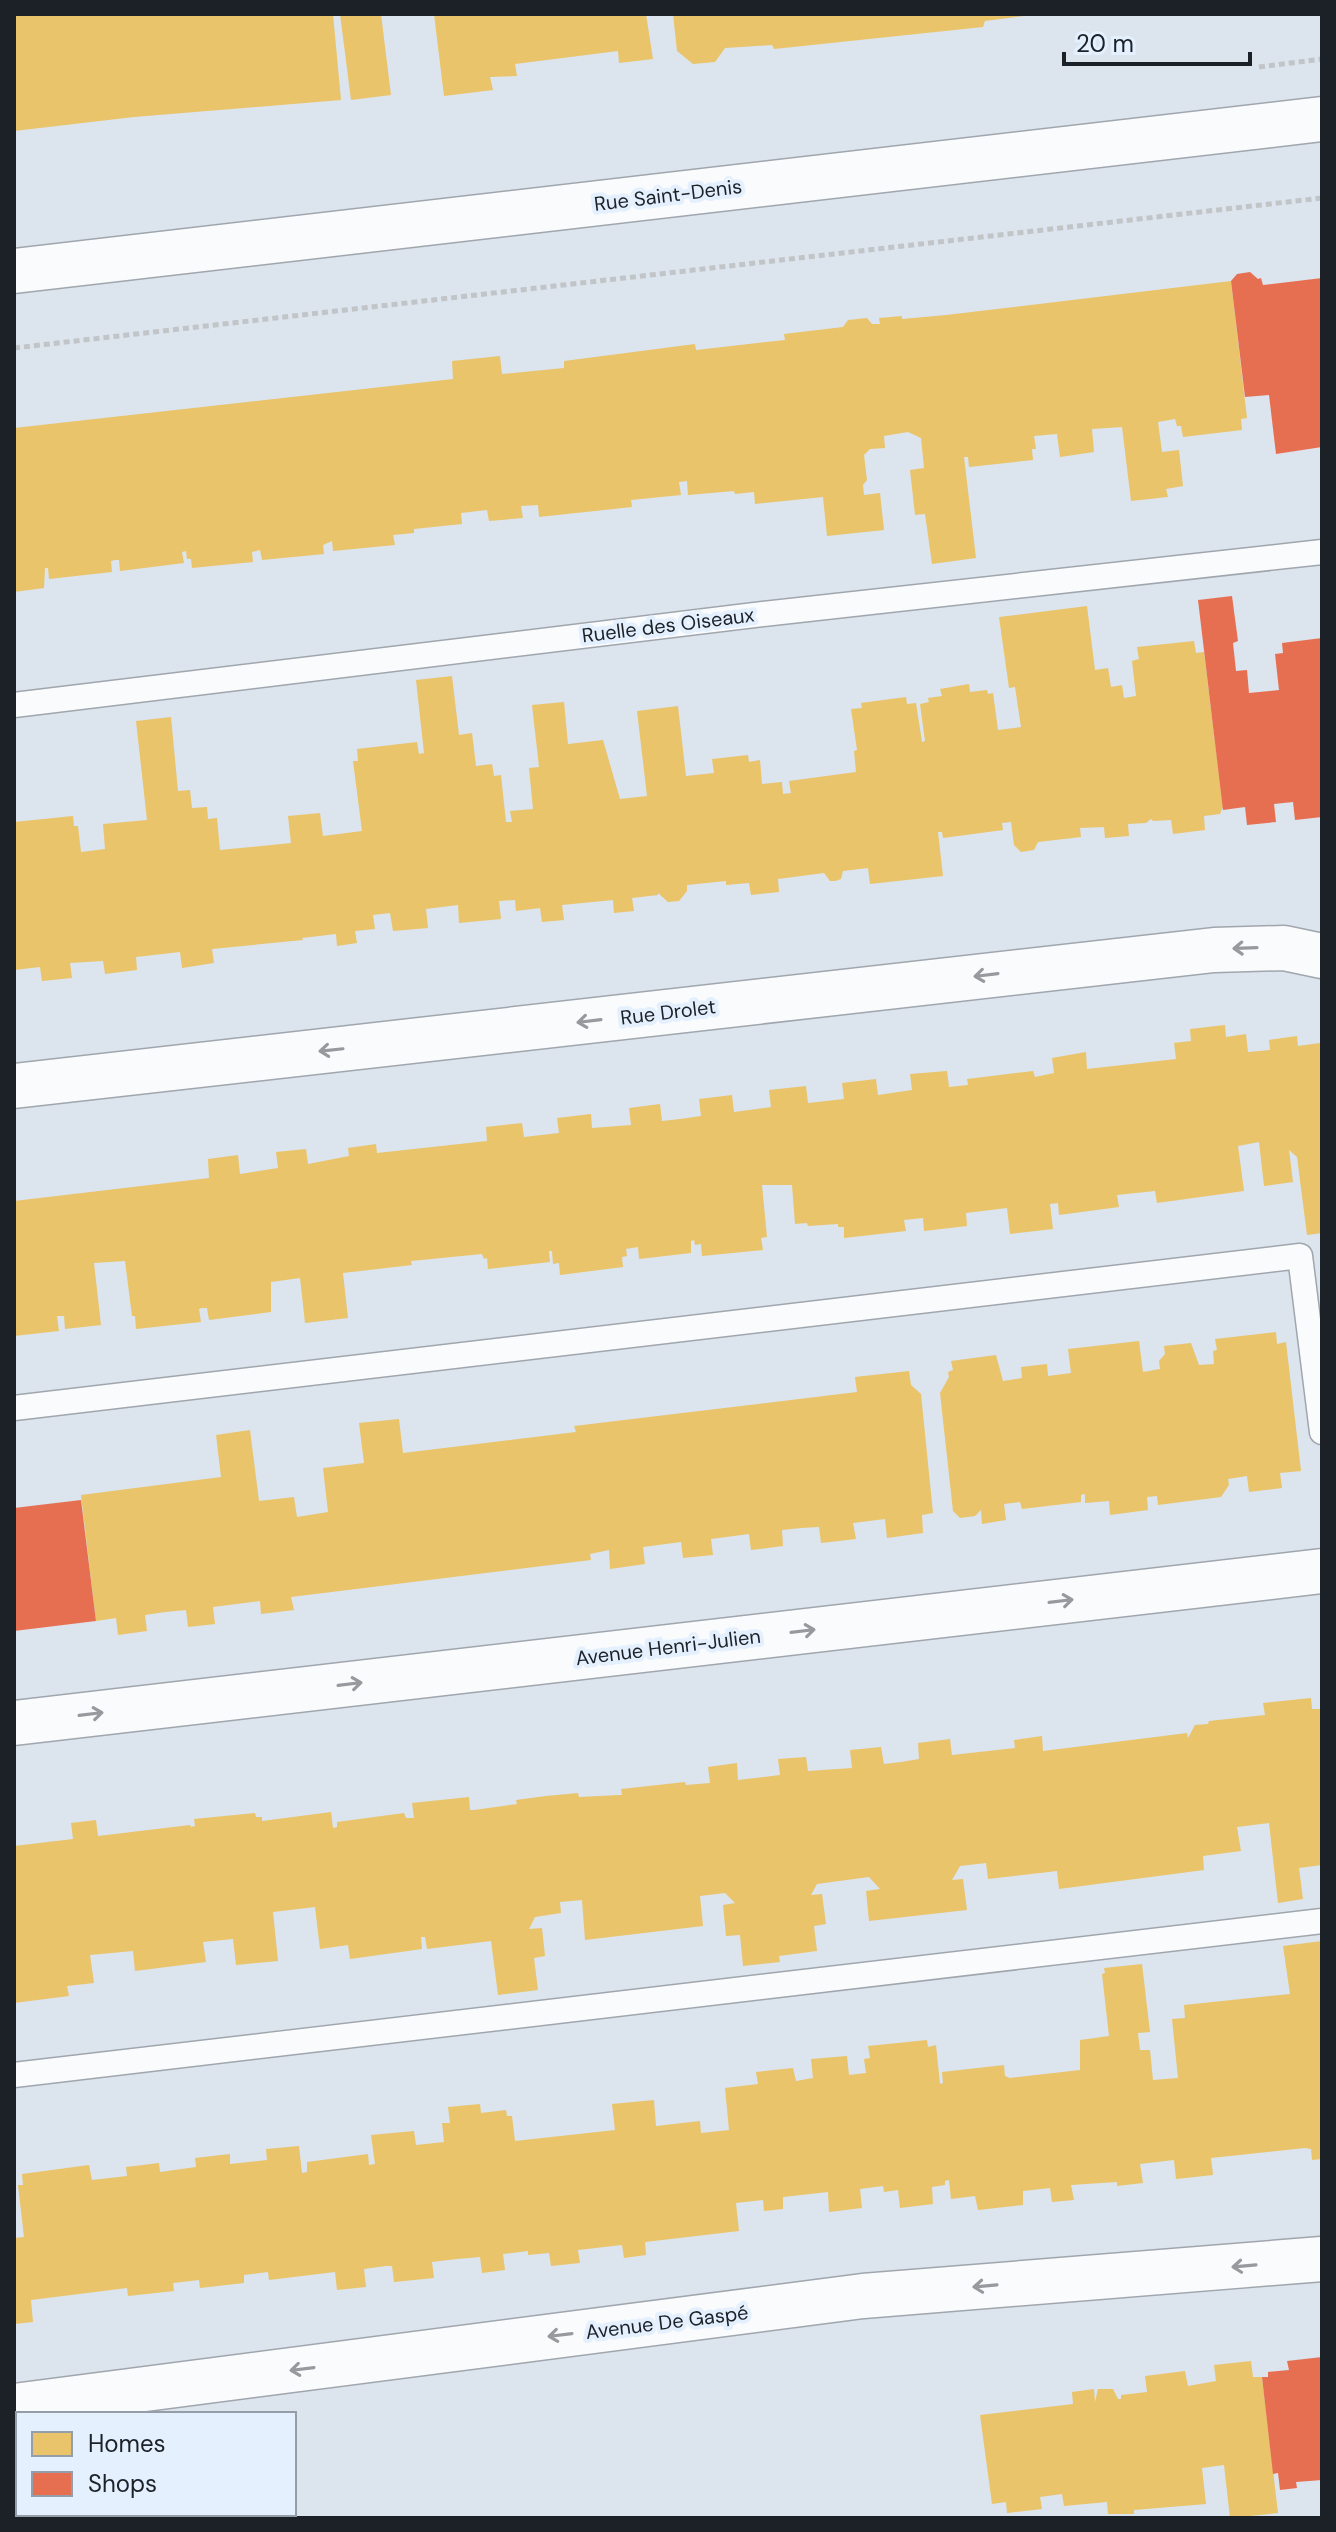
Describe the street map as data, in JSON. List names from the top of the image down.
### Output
{
  "streets": {
    "street": [
      "Rue Saint-Denis",
      "Rue Drolet",
      "Avenue Henri-Julien",
      "Avenue De Gaspé"
    ],
    "lane": ["Ruelle des Oiseaux"]
  },
  "one_way": ["Rue Drolet", "Avenue Henri-Julien", "Avenue De Gaspé"],
  "legend": ["Homes", "Shops"],
  "scale_bar": "20 m"
}
